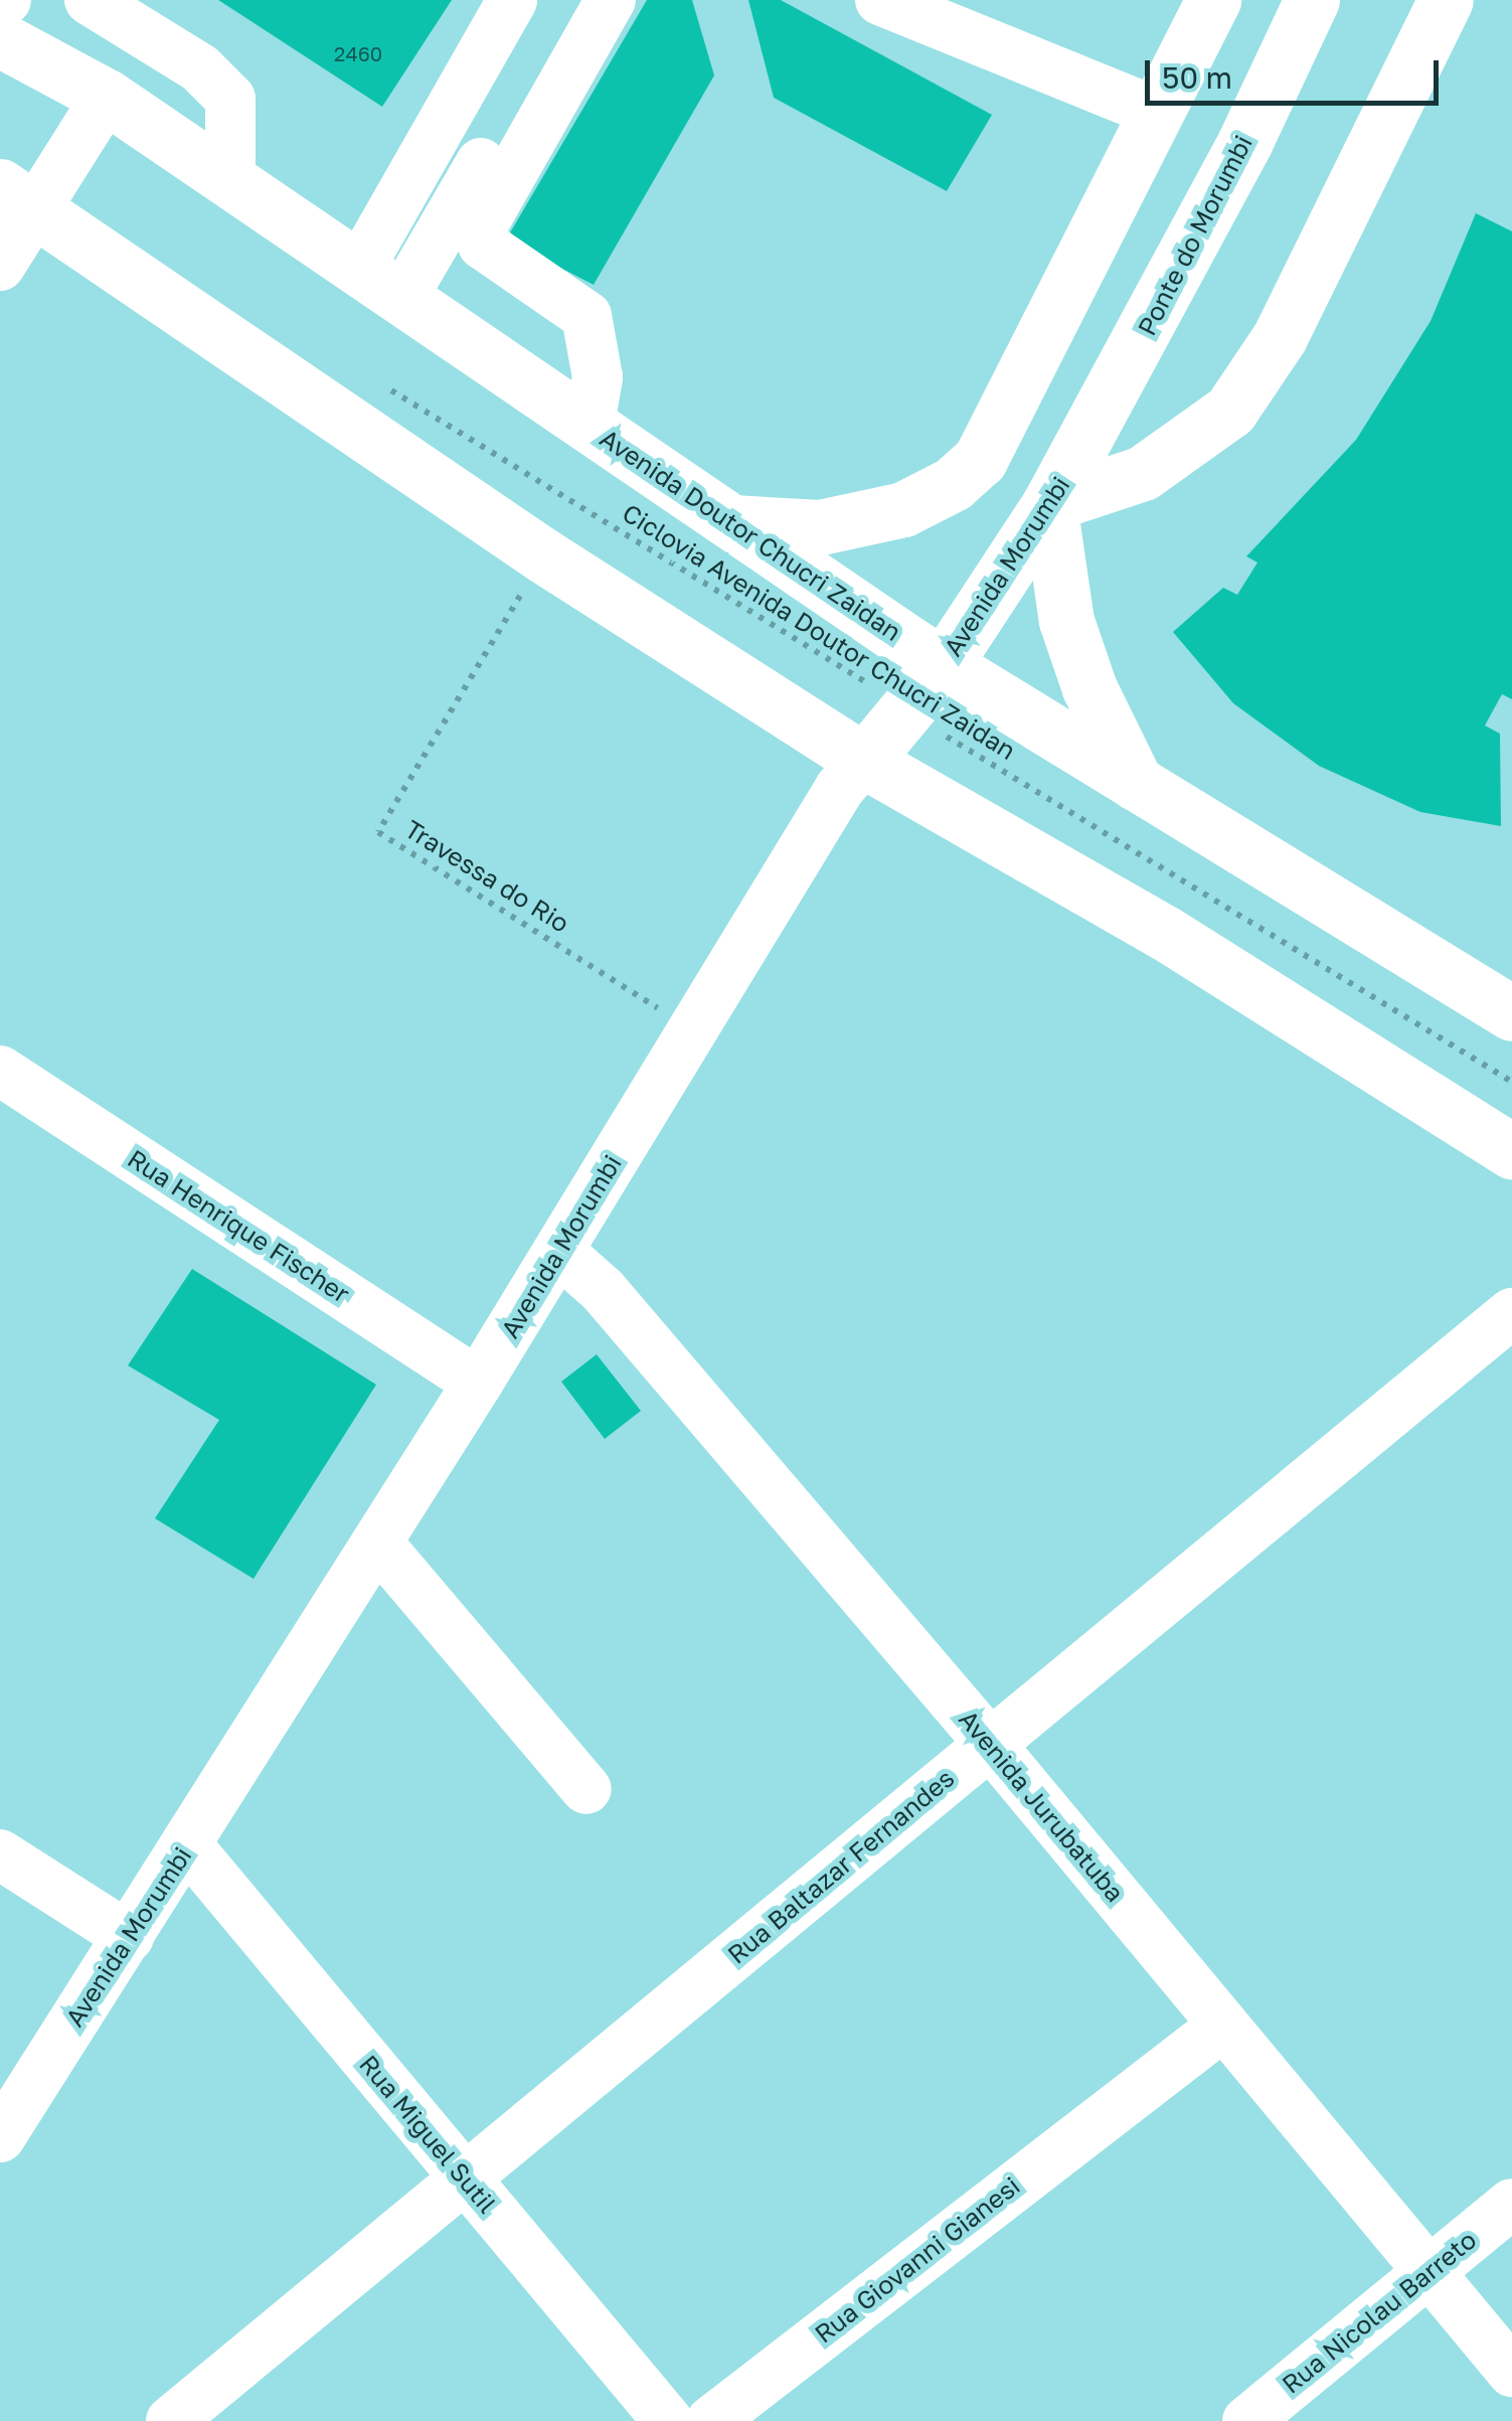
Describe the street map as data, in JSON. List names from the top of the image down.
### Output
{
  "streets": {
    "main road": ["Ponte do Morumbi", "Avenida Doutor Chucri Zaidan", "Avenida Morumbi"],
    "street": [
      "Rua Henrique Fischer",
      "Avenida Jurubatuba",
      "Rua Baltazar Fernandes",
      "Rua Miguel Sutil",
      "Rua Giovanni Gianesi",
      "Rua Nicolau Barreto"
    ],
    "path": ["Ciclovia Avenida Doutor Chucri Zaidan", "Travessa do Rio"]
  },
  "crossings": [
    ["Ponte do Morumbi", "Avenida Morumbi"],
    ["Avenida Doutor Chucri Zaidan", "Avenida Morumbi"],
    ["Avenida Morumbi", "Ciclovia Avenida Doutor Chucri Zaidan"],
    ["Avenida Morumbi", "Travessa do Rio"],
    ["Avenida Morumbi", "Rua Henrique Fischer"],
    ["Avenida Morumbi", "Avenida Jurubatuba"],
    ["Avenida Morumbi", "Rua Miguel Sutil"],
    ["Avenida Jurubatuba", "Rua Baltazar Fernandes"],
    ["Avenida Jurubatuba", "Rua Giovanni Gianesi"],
    ["Avenida Jurubatuba", "Rua Nicolau Barreto"],
    ["Rua Baltazar Fernandes", "Rua Miguel Sutil"]
  ],
  "house_numbers": ["2460"],
  "scale_bar": "50 m"
}
